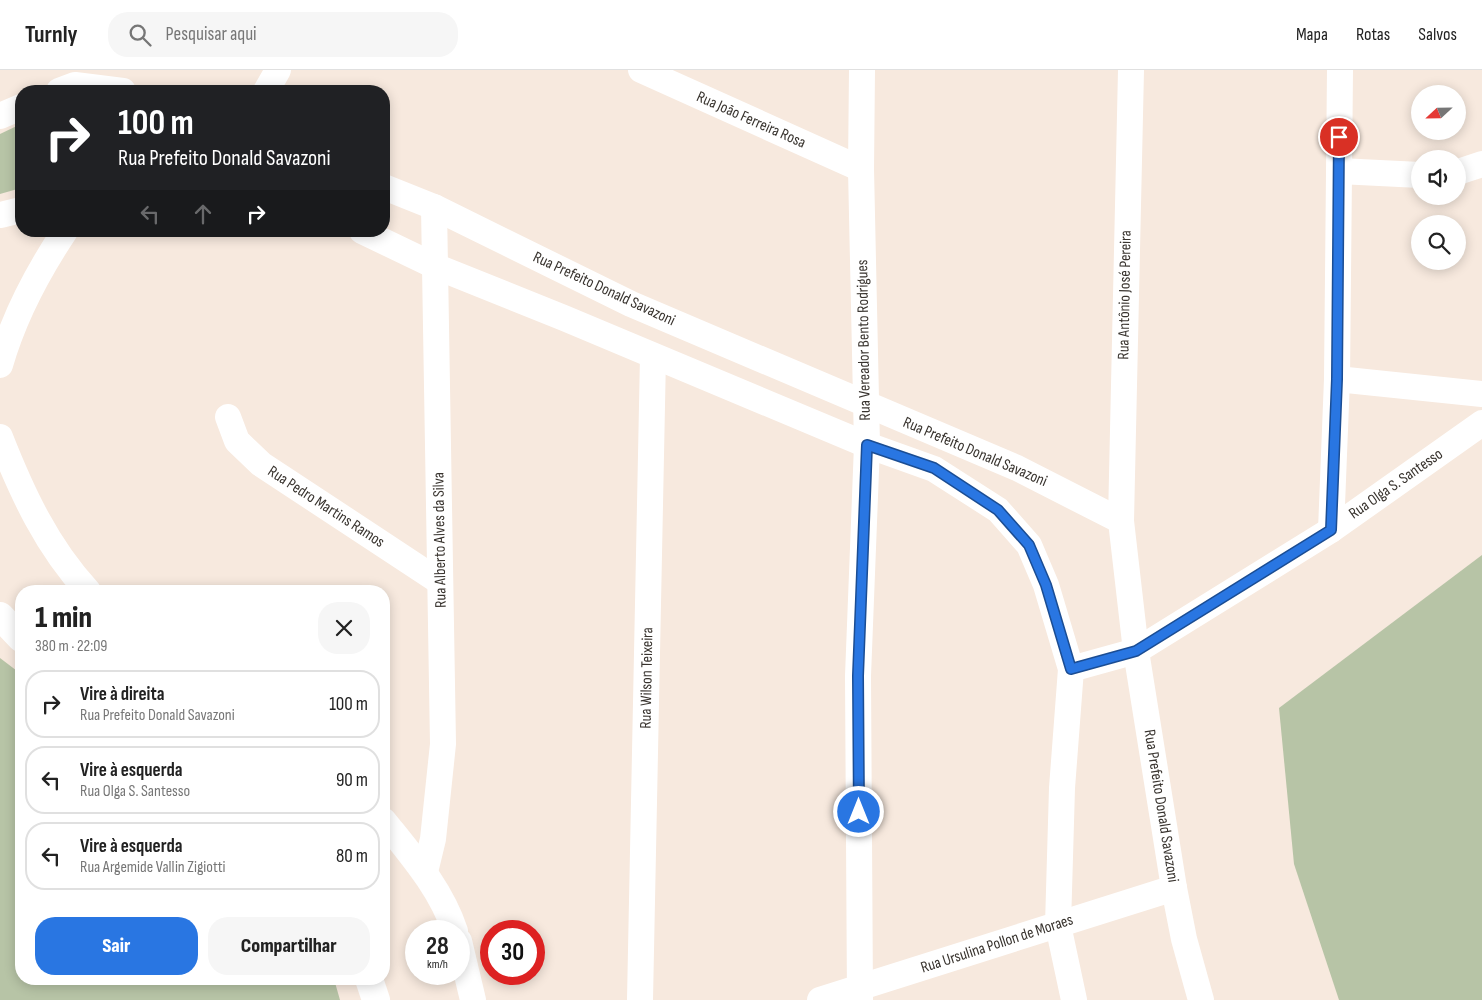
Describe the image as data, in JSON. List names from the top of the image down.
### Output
{
  "streets": {
    "street": [
      "Rua João Ferreira Rosa",
      "Rua Prefeito Donald Savazoni",
      "Rua Antônio José Pereira",
      "Rua Vereador Bento Rodrigues",
      "Rua Olga S. Santesso",
      "Rua Pedro Martins Ramos",
      "Rua Alberto Alves da Silva",
      "Rua Wilson Teixeira",
      "Rua Ursulina Pollon de Moraes"
    ]
  },
  "crossings": [
    ["Rua João Ferreira Rosa", "Rua Vereador Bento Rodrigues"],
    ["Rua Prefeito Donald Savazoni", "Rua Antônio José Pereira"],
    ["Rua Prefeito Donald Savazoni", "Rua Vereador Bento Rodrigues"],
    ["Rua Prefeito Donald Savazoni", "Rua Olga S. Santesso"],
    ["Rua Prefeito Donald Savazoni", "Rua Alberto Alves da Silva"],
    ["Rua Prefeito Donald Savazoni", "Rua Wilson Teixeira"],
    ["Rua Prefeito Donald Savazoni", "Rua Ursulina Pollon de Moraes"],
    ["Rua Vereador Bento Rodrigues", "Rua Ursulina Pollon de Moraes"],
    ["Rua Pedro Martins Ramos", "Rua Alberto Alves da Silva"]
  ],
  "north": "left",
  "page": {
    "header": "Turnly",
    "search": "Pesquisar aqui",
    "nav": ["Mapa", "Rotas", "Salvos"],
    "turn": ["100 m", "Rua Prefeito Donald Savazoni"],
    "heading": ["1 min", "380 m · 22:09"],
    "list": [
      {
        "name": "Vire à direita",
        "note": "Rua Prefeito Donald Savazoni",
        "value": "100 m"
      },
      {
        "name": "Vire à esquerda",
        "note": "Rua Olga S. Santesso",
        "value": "90 m"
      },
      {
        "name": "Vire à esquerda",
        "note": "Rua Argemide Vallin Zigiotti",
        "value": "80 m"
      }
    ],
    "buttons": ["Sair", "Compartilhar"],
    "speed": "28 km/h",
    "limit": "30"
  }
}
